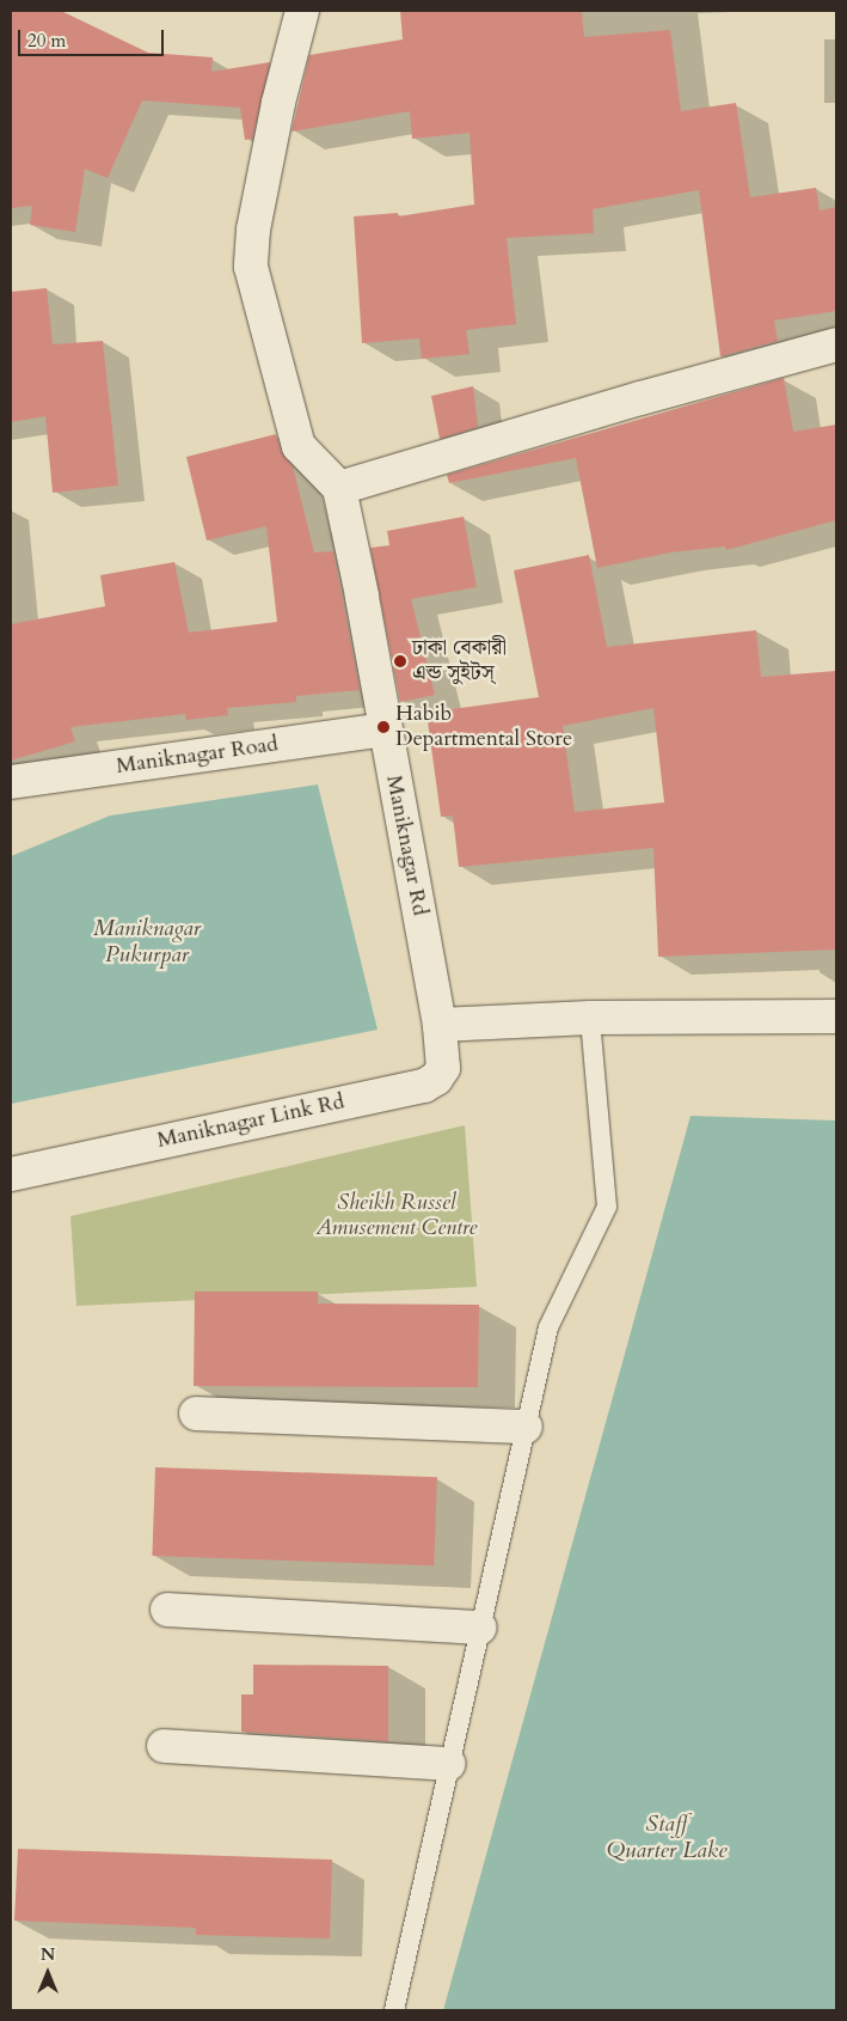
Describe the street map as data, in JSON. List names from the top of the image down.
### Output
{
  "streets": {
    "street": ["Maniknagar Road", "Maniknagar Rd", "Maniknagar Link Rd"]
  },
  "crossings": [
    ["Maniknagar Road", "Maniknagar Rd"],
    ["Maniknagar Rd", "Maniknagar Link Rd"]
  ],
  "water": ["Maniknagar Pukurpar", "Staff Quarter Lake"],
  "parks": ["Sheikh Russel Amusement Centre"],
  "places": ["ঢাকা বেকারী এন্ড সুইটস্", "Habib Departmental Store"],
  "scale_bar": "20 m",
  "north": "top"
}
